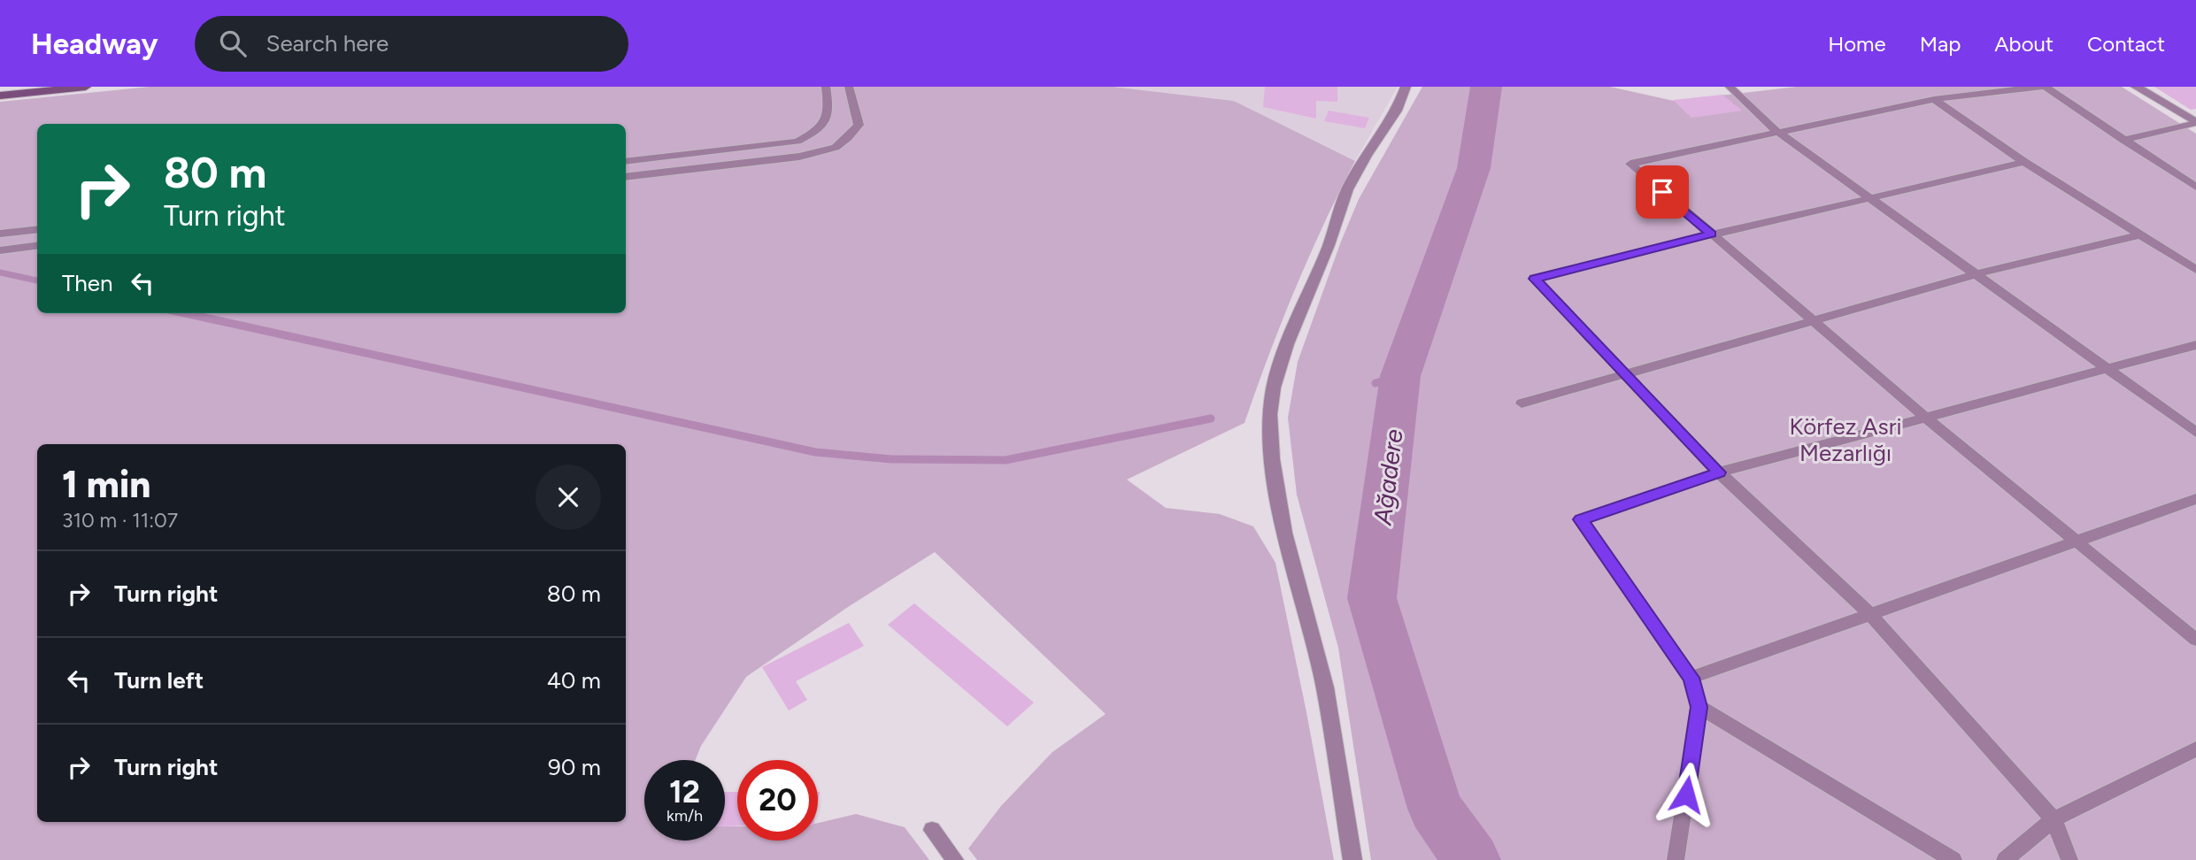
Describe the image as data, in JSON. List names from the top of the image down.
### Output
{
  "water": ["Ağadere"],
  "parks": ["Körfez Asri Mezarlığı"],
  "page": {
    "header": "Headway",
    "search": "Search here",
    "nav": [
      "Home",
      "Map",
      "About",
      "Contact"
    ],
    "turn": ["80 m", "Turn right"],
    "then": "Then",
    "heading": ["1 min", "310 m · 11:07"],
    "list": [
      {
        "name": "Turn right",
        "value": "80 m"
      },
      {
        "name": "Turn left",
        "value": "40 m"
      },
      {
        "name": "Turn right",
        "value": "90 m"
      }
    ],
    "speed": "12 km/h",
    "limit": "20"
  }
}
